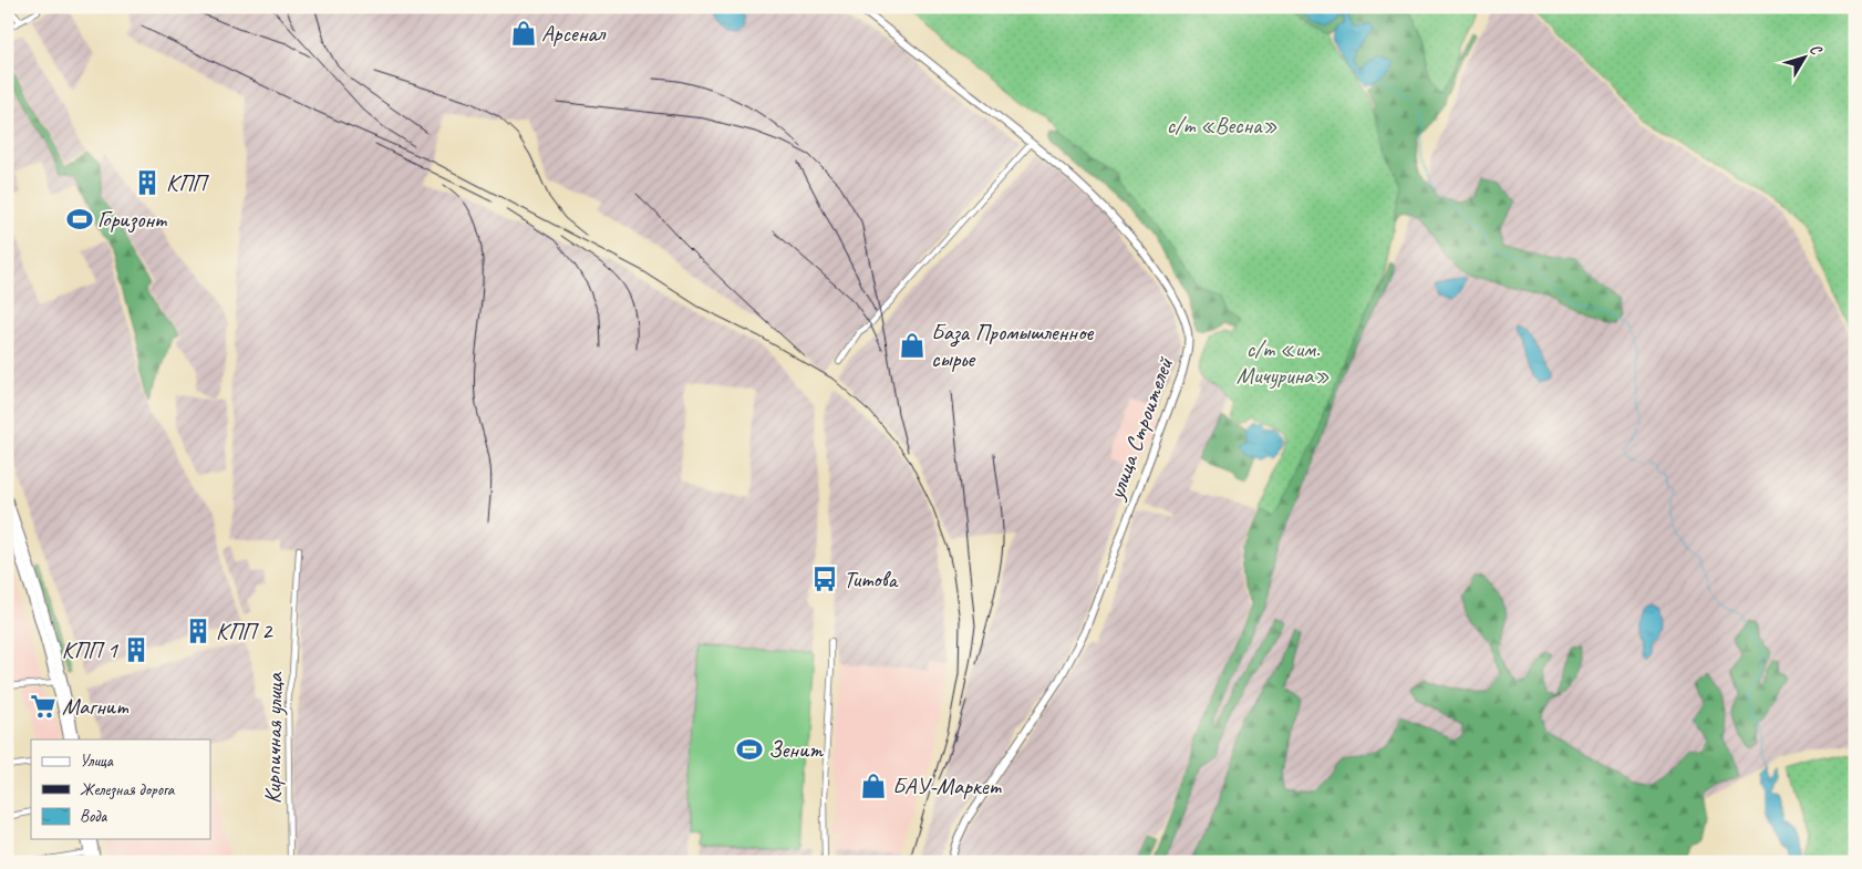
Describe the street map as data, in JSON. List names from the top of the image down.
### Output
{
  "streets": {
    "main road": ["улица Строителей"],
    "street": ["Кирпичная улица"]
  },
  "parks": ["с/т «Весна»", "с/т «им. Мичурина»"],
  "places": {
    "shop": ["Арсенал", "База Промышленное сырье", "БАУ-Маркет"],
    "building": ["КПП", "КПП 2", "КПП 1"],
    "sports": ["Горизонт", "Зенит"],
    "bus stop": ["Титова"],
    "supermarket": ["Магнит"]
  },
  "legend": ["Улица", "Железная дорога", "Вода"],
  "north": "top right"
}
